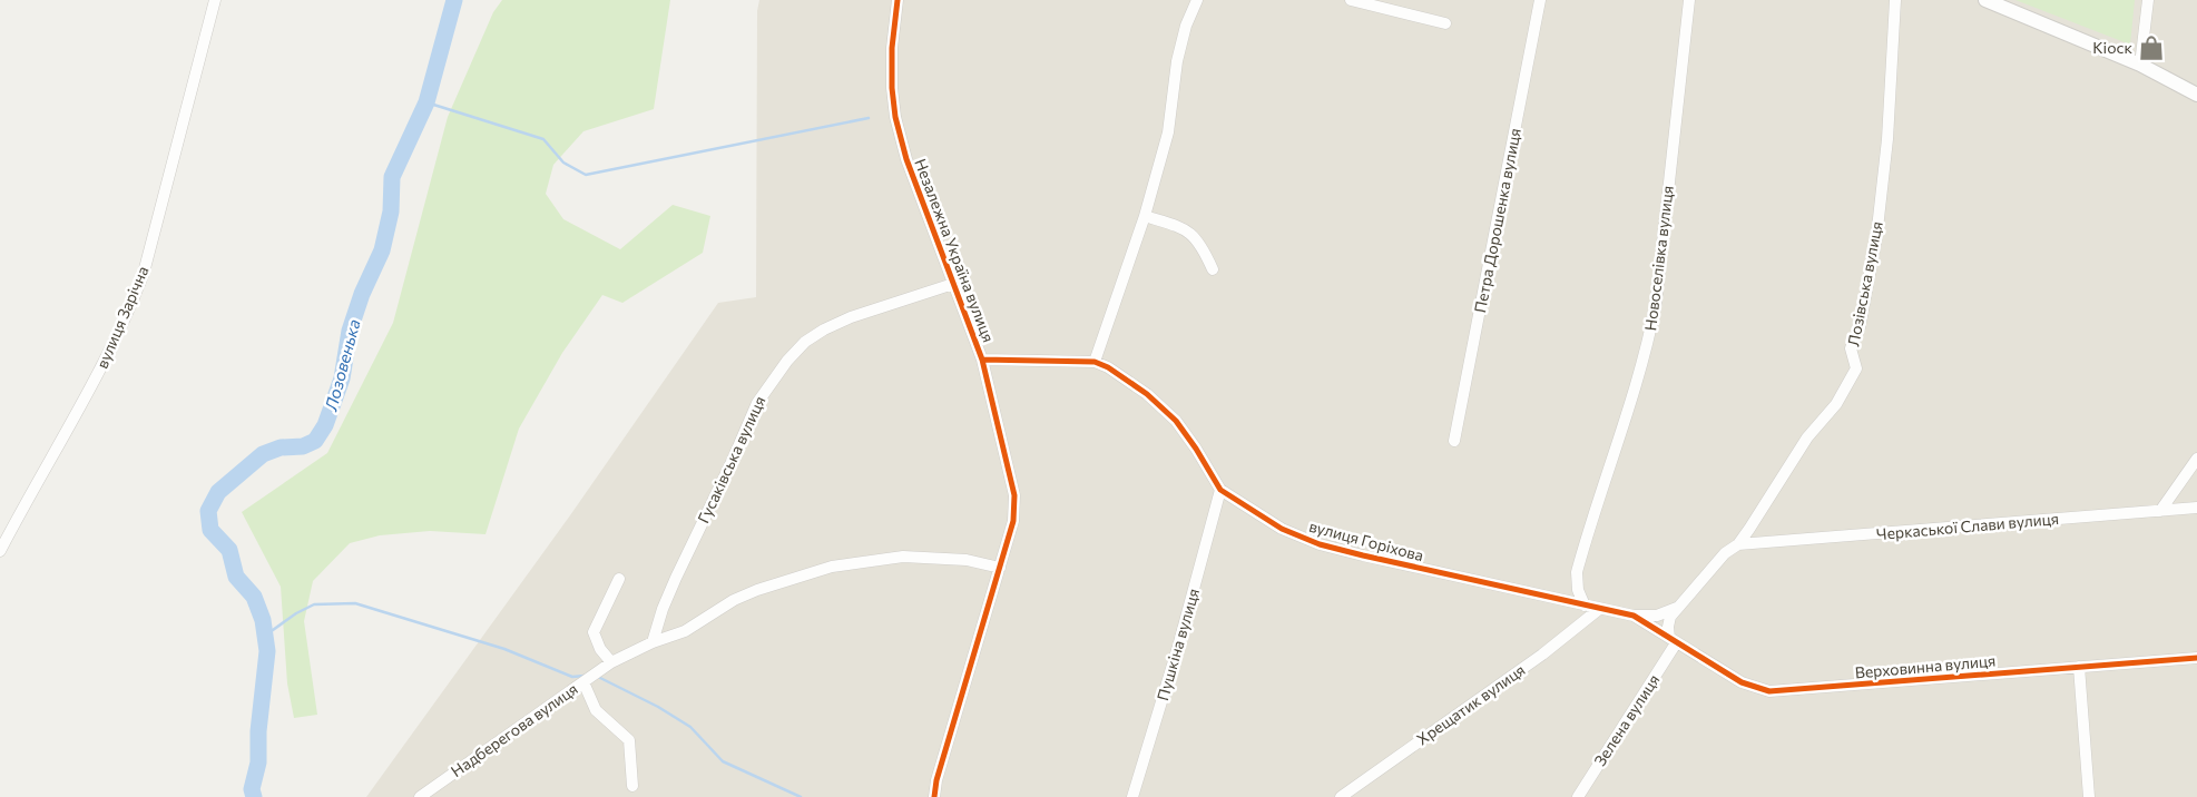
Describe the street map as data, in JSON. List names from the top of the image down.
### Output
{
  "streets": {
    "street": [
      "Петра Дорошенка вулиця",
      "Незалежна Україна вулиця",
      "Новоселівка вулиця",
      "Лозівська вулиця",
      "вулиця Зарічна",
      "Гусаківська вулиця",
      "Черкаської Слави вулиця",
      "вулиця Горіхова",
      "Пушкіна вулиця",
      "Верховинна вулиця",
      "Хрещатик вулиця",
      "Зелена вулиця",
      "Надберегова вулиця"
    ]
  },
  "crossings": [
    ["Незалежна Україна вулиця", "Гусаківська вулиця"],
    ["Незалежна Україна вулиця", "Надберегова вулиця"],
    ["Новоселівка вулиця", "вулиця Горіхова"],
    ["Лозівська вулиця", "Черкаської Слави вулиця"],
    ["Лозівська вулиця", "вулиця Горіхова"],
    ["Лозівська вулиця", "Верховинна вулиця"],
    ["Лозівська вулиця", "Зелена вулиця"],
    ["Гусаківська вулиця", "Надберегова вулиця"],
    ["вулиця Горіхова", "Пушкіна вулиця"],
    ["вулиця Горіхова", "Верховинна вулиця"],
    ["вулиця Горіхова", "Хрещатик вулиця"],
    ["вулиця Горіхова", "Зелена вулиця"],
    ["Верховинна вулиця", "Зелена вулиця"]
  ],
  "water": ["Лозовенька"],
  "places": {
    "shop": ["Кіоск"]
  }
}
